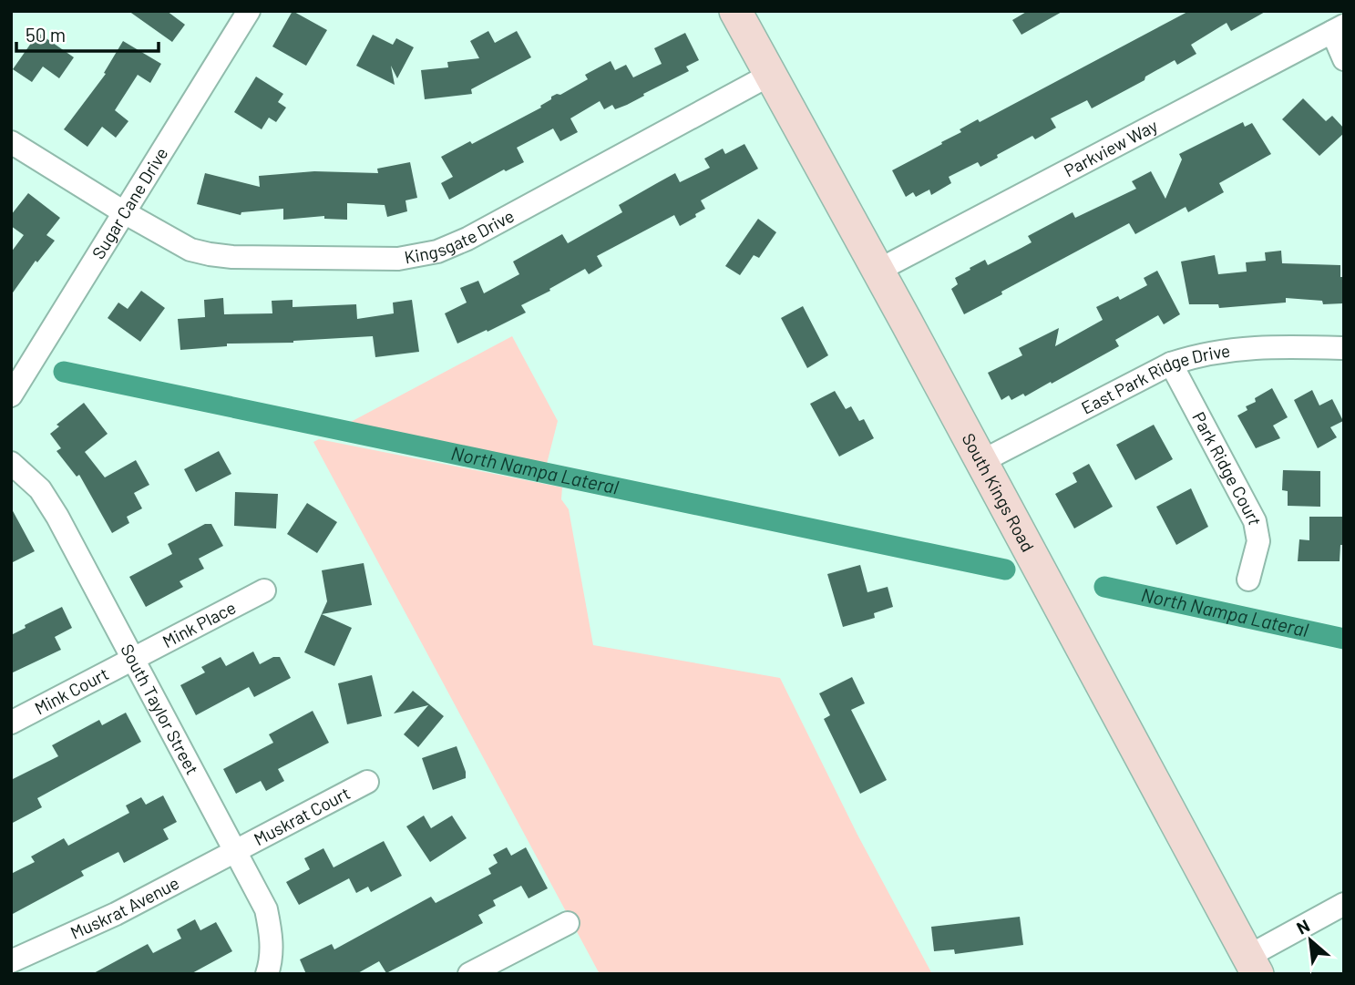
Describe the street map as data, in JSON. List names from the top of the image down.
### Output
{
  "streets": {
    "main road": ["South Kings Road"],
    "street": [
      "Parkview Way",
      "Sugar Cane Drive",
      "Kingsgate Drive",
      "East Park Ridge Drive",
      "Park Ridge Court",
      "Mink Place",
      "Mink Court",
      "South Taylor Street",
      "Muskrat Court",
      "Muskrat Avenue"
    ]
  },
  "crossings": [
    ["Parkview Way", "South Kings Road"],
    ["Sugar Cane Drive", "Kingsgate Drive"],
    ["Kingsgate Drive", "South Kings Road"],
    ["East Park Ridge Drive", "Park Ridge Court"],
    ["East Park Ridge Drive", "South Kings Road"],
    ["Mink Place", "Mink Court"],
    ["Mink Place", "South Taylor Street"],
    ["Mink Court", "South Taylor Street"],
    ["South Taylor Street", "Muskrat Court"],
    ["South Taylor Street", "Muskrat Avenue"],
    ["Muskrat Court", "Muskrat Avenue"]
  ],
  "water": ["North Nampa Lateral"],
  "scale_bar": "50 m",
  "north": "top left"
}
